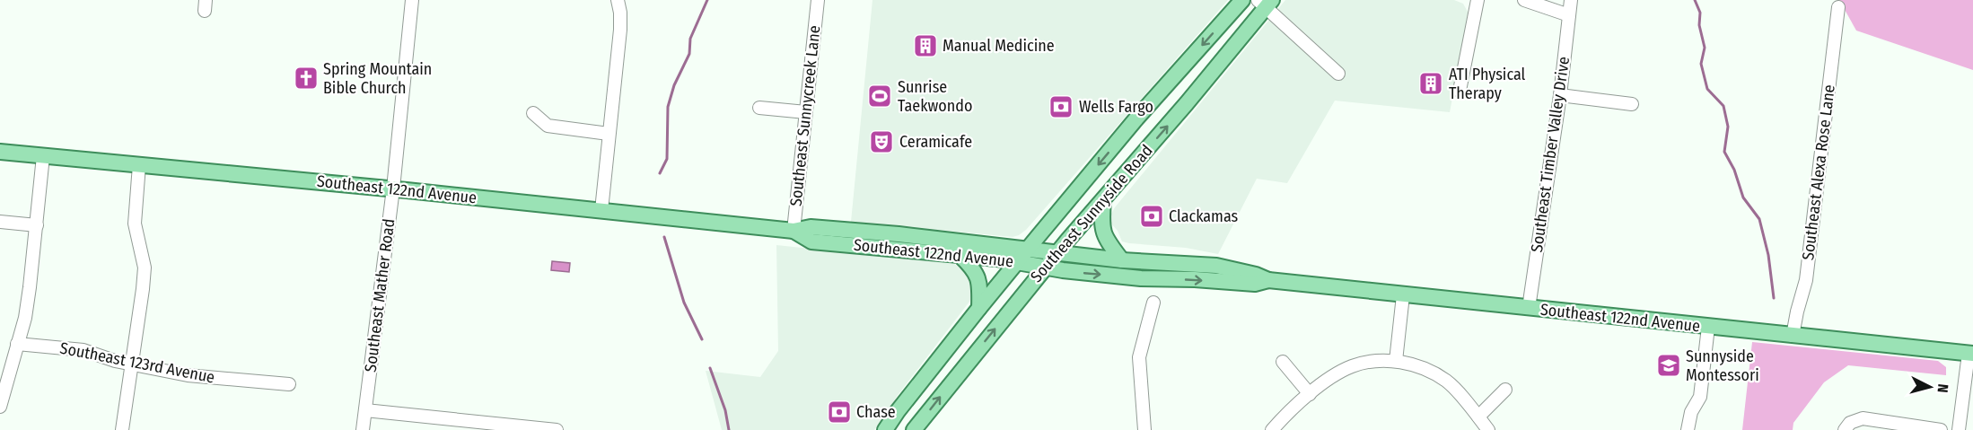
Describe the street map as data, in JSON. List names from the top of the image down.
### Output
{
  "streets": {
    "main road": ["Southeast 122nd Avenue", "Southeast Sunnyside Road"],
    "street": [
      "Southeast Sunnycreek Lane",
      "Southeast Timber Valley Drive",
      "Southeast Alexa Rose Lane",
      "Southeast Mather Road",
      "Southeast 123rd Avenue"
    ]
  },
  "crossings": [
    ["Southeast Sunnycreek Lane", "Southeast 122nd Avenue"],
    ["Southeast Timber Valley Drive", "Southeast 122nd Avenue"],
    ["Southeast Alexa Rose Lane", "Southeast 122nd Avenue"],
    ["Southeast 122nd Avenue", "Southeast Sunnyside Road"],
    ["Southeast 122nd Avenue", "Southeast Mather Road"]
  ],
  "places": {
    "building": ["Manual Medicine", "ATI Physical Therapy"],
    "church": ["Spring Mountain Bible Church"],
    "sports": ["Sunrise Taekwondo"],
    "bank": ["Wells Fargo", "Clackamas", "Chase"],
    "theatre": ["Ceramicafe"],
    "school or university": ["Sunnyside Montessori"]
  },
  "north": "right"
}
